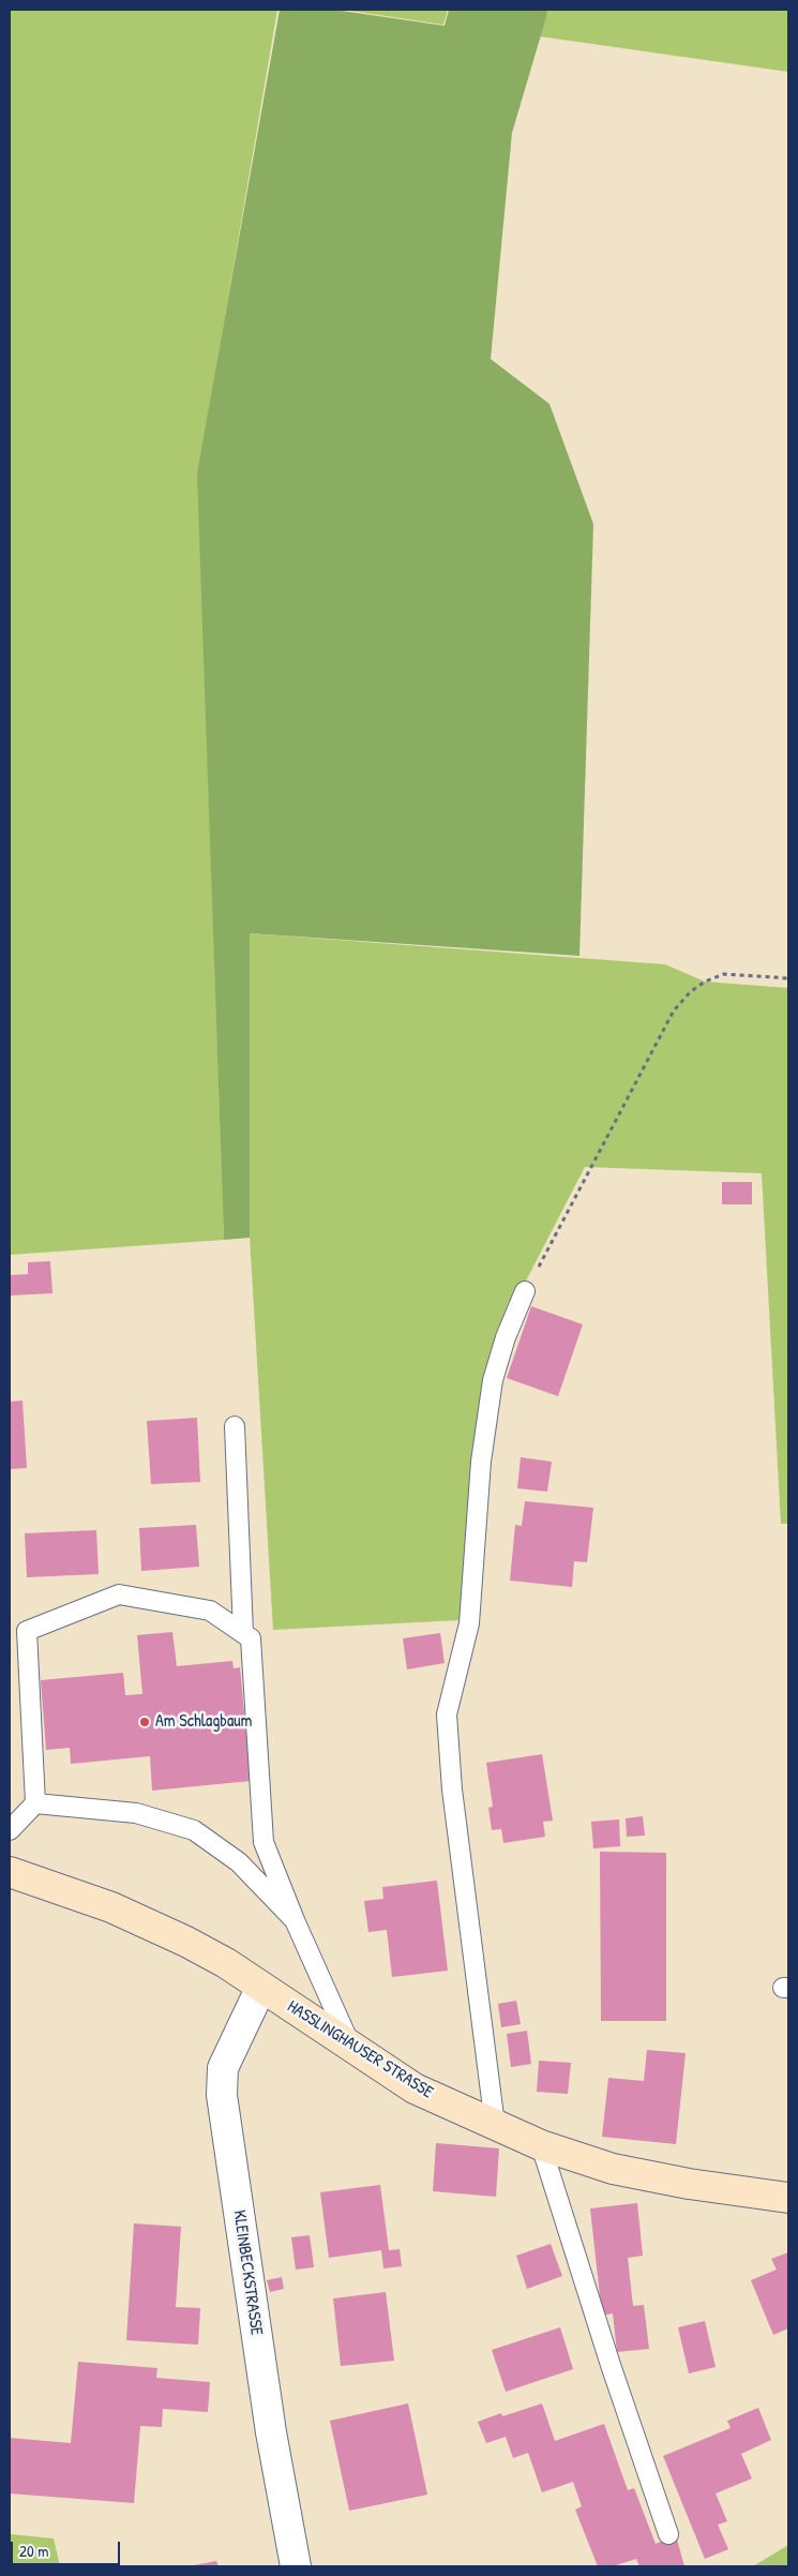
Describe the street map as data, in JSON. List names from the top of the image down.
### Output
{
  "streets": {
    "main road": ["HASSLINGHAUSER STRASSE"],
    "street": ["KLEINBECKSTRASSE"]
  },
  "crossings": [
    ["HASSLINGHAUSER STRASSE", "KLEINBECKSTRASSE"]
  ],
  "places": ["Am Schlagbaum"],
  "scale_bar": "20 m"
}
